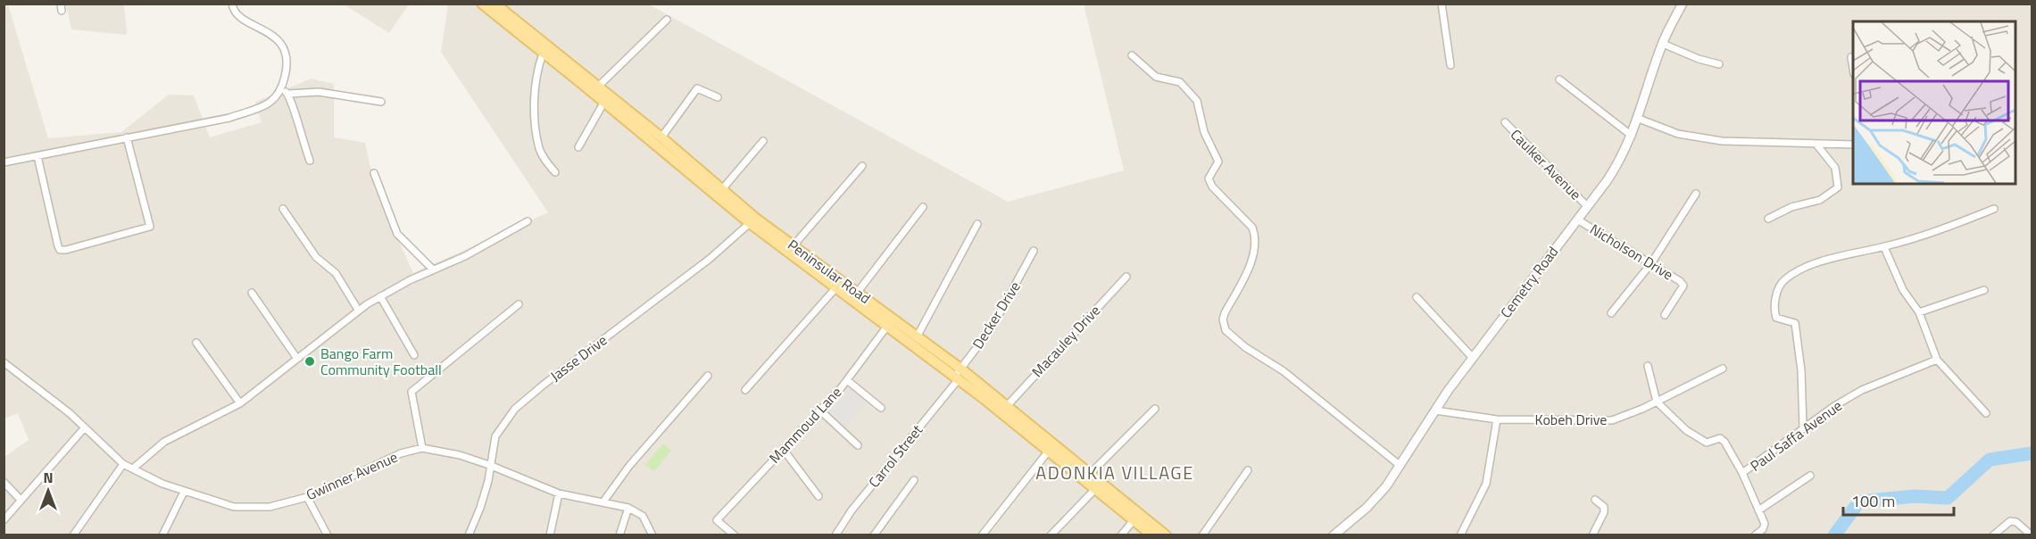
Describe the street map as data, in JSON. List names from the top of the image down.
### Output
{
  "streets": {
    "main road": ["Peninsular Road"],
    "street": [
      "Caulker Avenue",
      "Nicholson Drive",
      "Cemetry Road",
      "Decker Drive",
      "Macauley Drive",
      "Jasse Drive",
      "Kobeh Drive",
      "Mammoud Lane",
      "Paul Saffa Avenue",
      "Carrol Street",
      "Gwinner Avenue"
    ]
  },
  "crossings": [
    ["Caulker Avenue", "Cemetry Road"],
    ["Nicholson Drive", "Cemetry Road"],
    ["Peninsular Road", "Decker Drive"],
    ["Peninsular Road", "Macauley Drive"],
    ["Peninsular Road", "Jasse Drive"],
    ["Peninsular Road", "Mammoud Lane"],
    ["Peninsular Road", "Carrol Street"],
    ["Cemetry Road", "Kobeh Drive"],
    ["Decker Drive", "Carrol Street"],
    ["Jasse Drive", "Gwinner Avenue"]
  ],
  "districts": ["ADONKIA VILLAGE"],
  "places": ["Bango Farm Community Football"],
  "scale_bar": "100 m",
  "north": "top"
}
